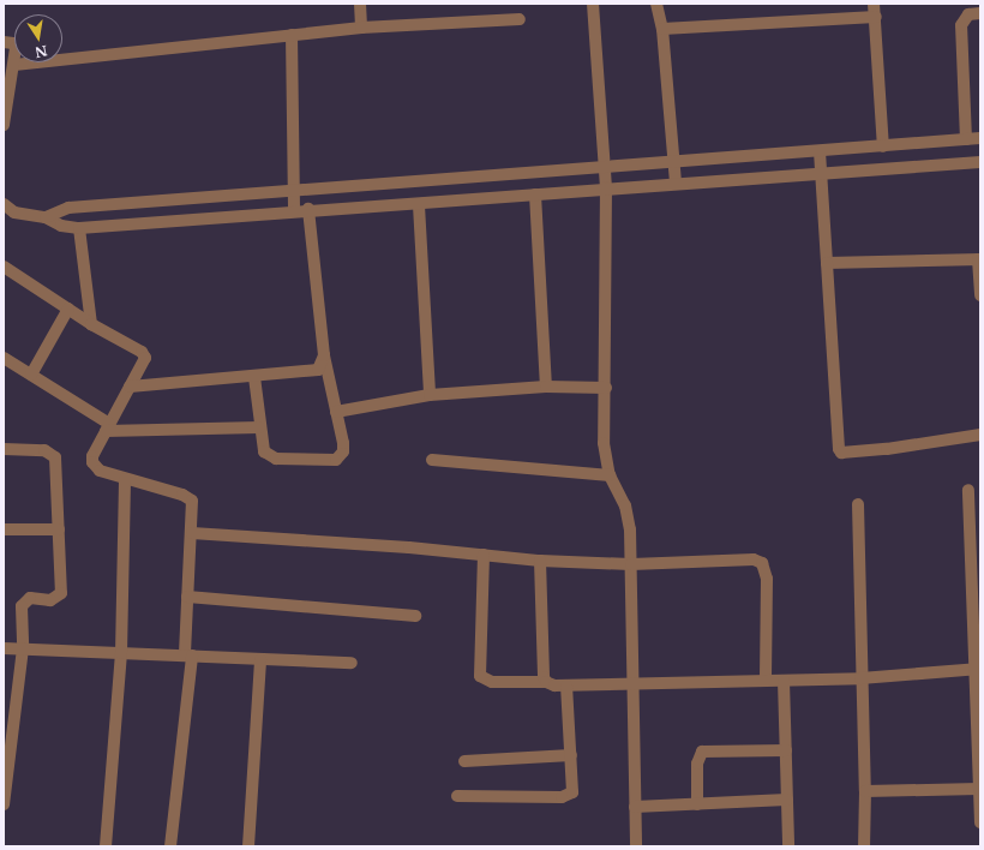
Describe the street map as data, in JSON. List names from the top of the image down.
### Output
{
  "north": "bottom"
}
